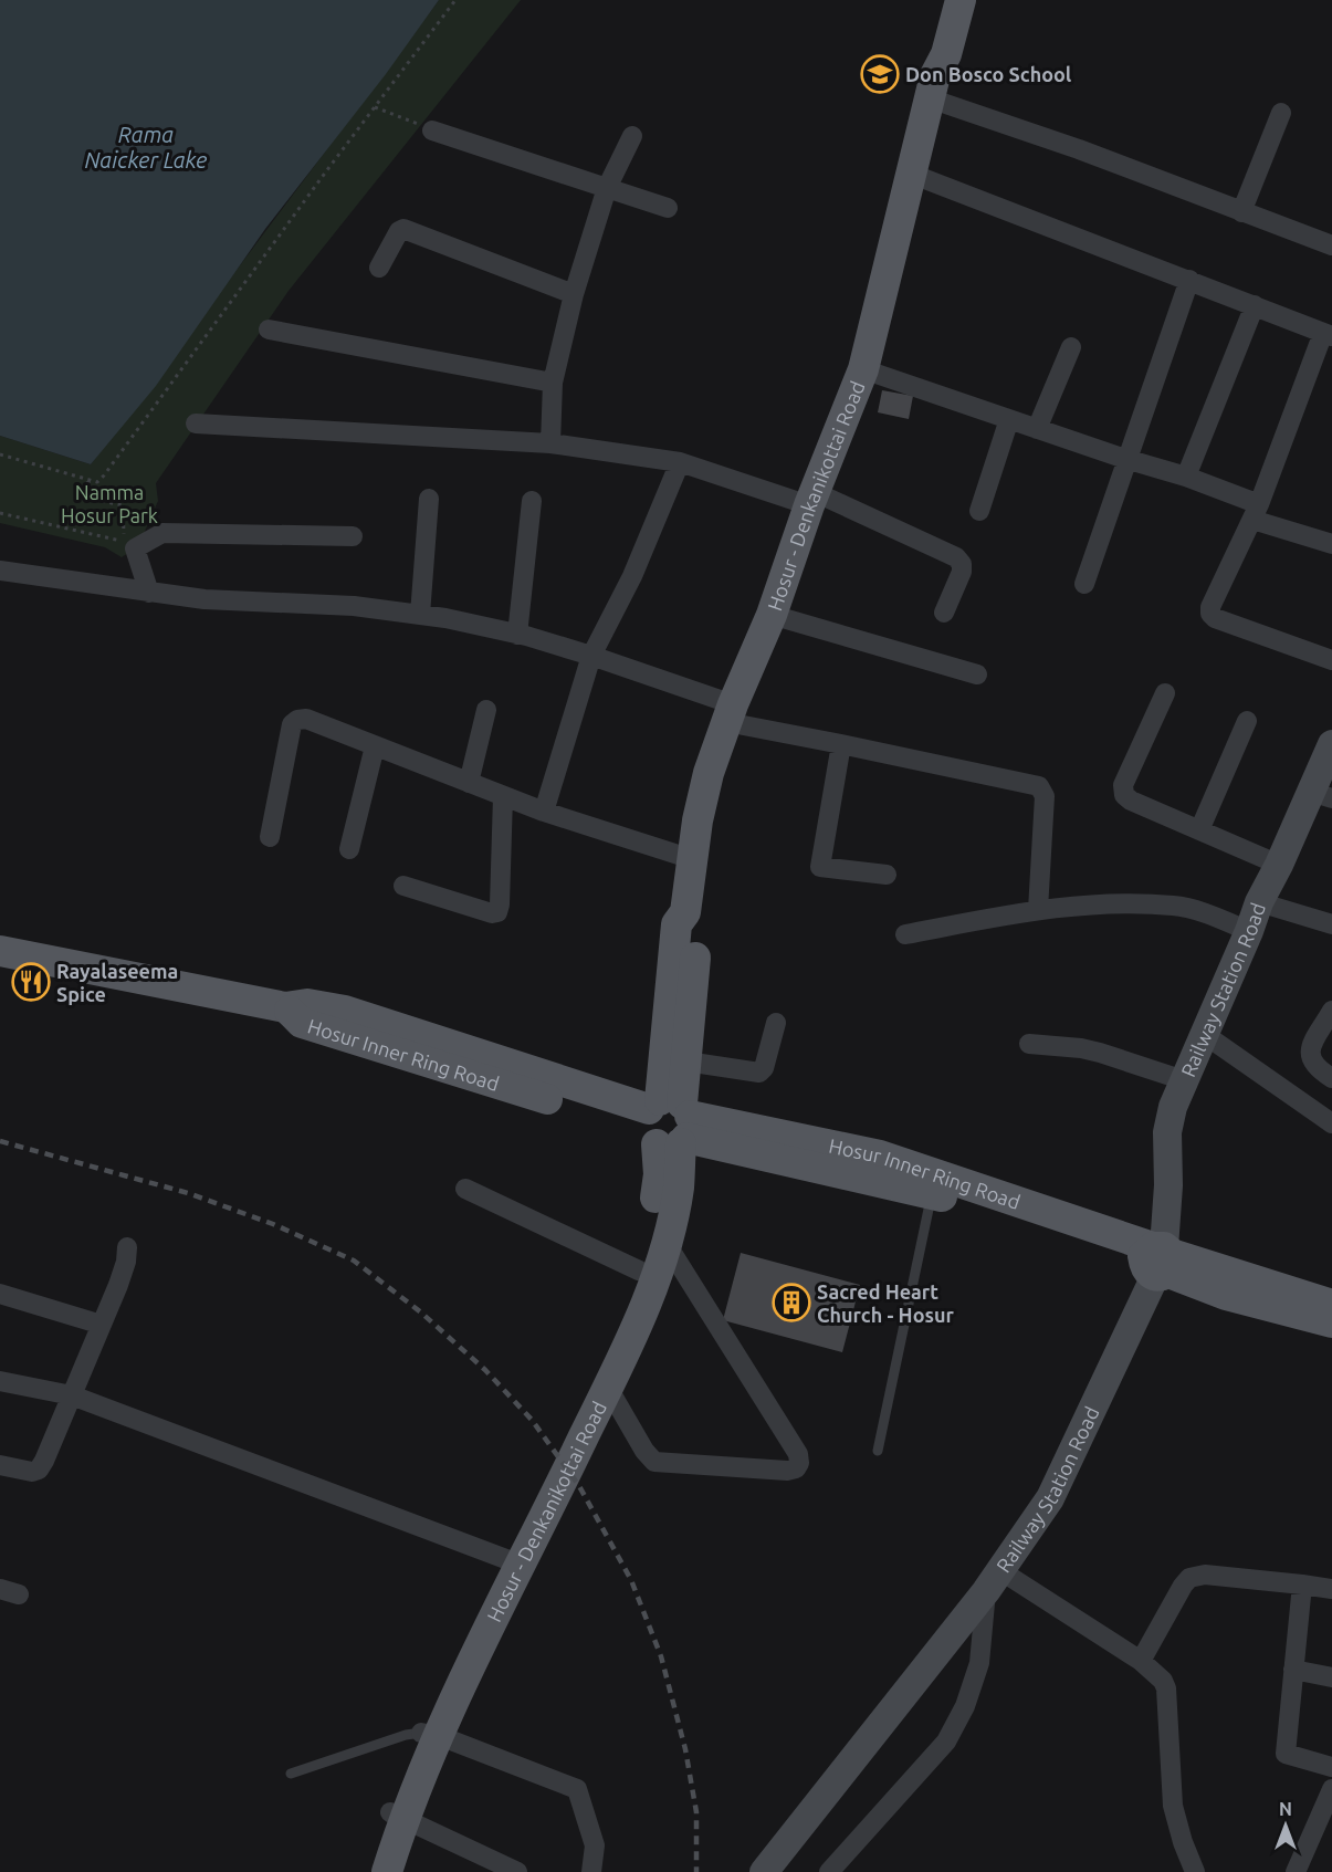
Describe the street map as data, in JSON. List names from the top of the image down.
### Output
{
  "streets": {
    "main road": ["Hosur - Denkanikottai Road", "Railway Station Road", "Hosur Inner Ring Road"]
  },
  "crossings": [
    ["Hosur - Denkanikottai Road", "Hosur Inner Ring Road"],
    ["Railway Station Road", "Hosur Inner Ring Road"]
  ],
  "water": ["Rama Naicker Lake"],
  "parks": ["Namma Hosur Park"],
  "places": {
    "school or university": ["Don Bosco School"],
    "restaurant": ["Rayalaseema Spice"],
    "building": ["Sacred Heart Church - Hosur"]
  },
  "north": "top"
}
